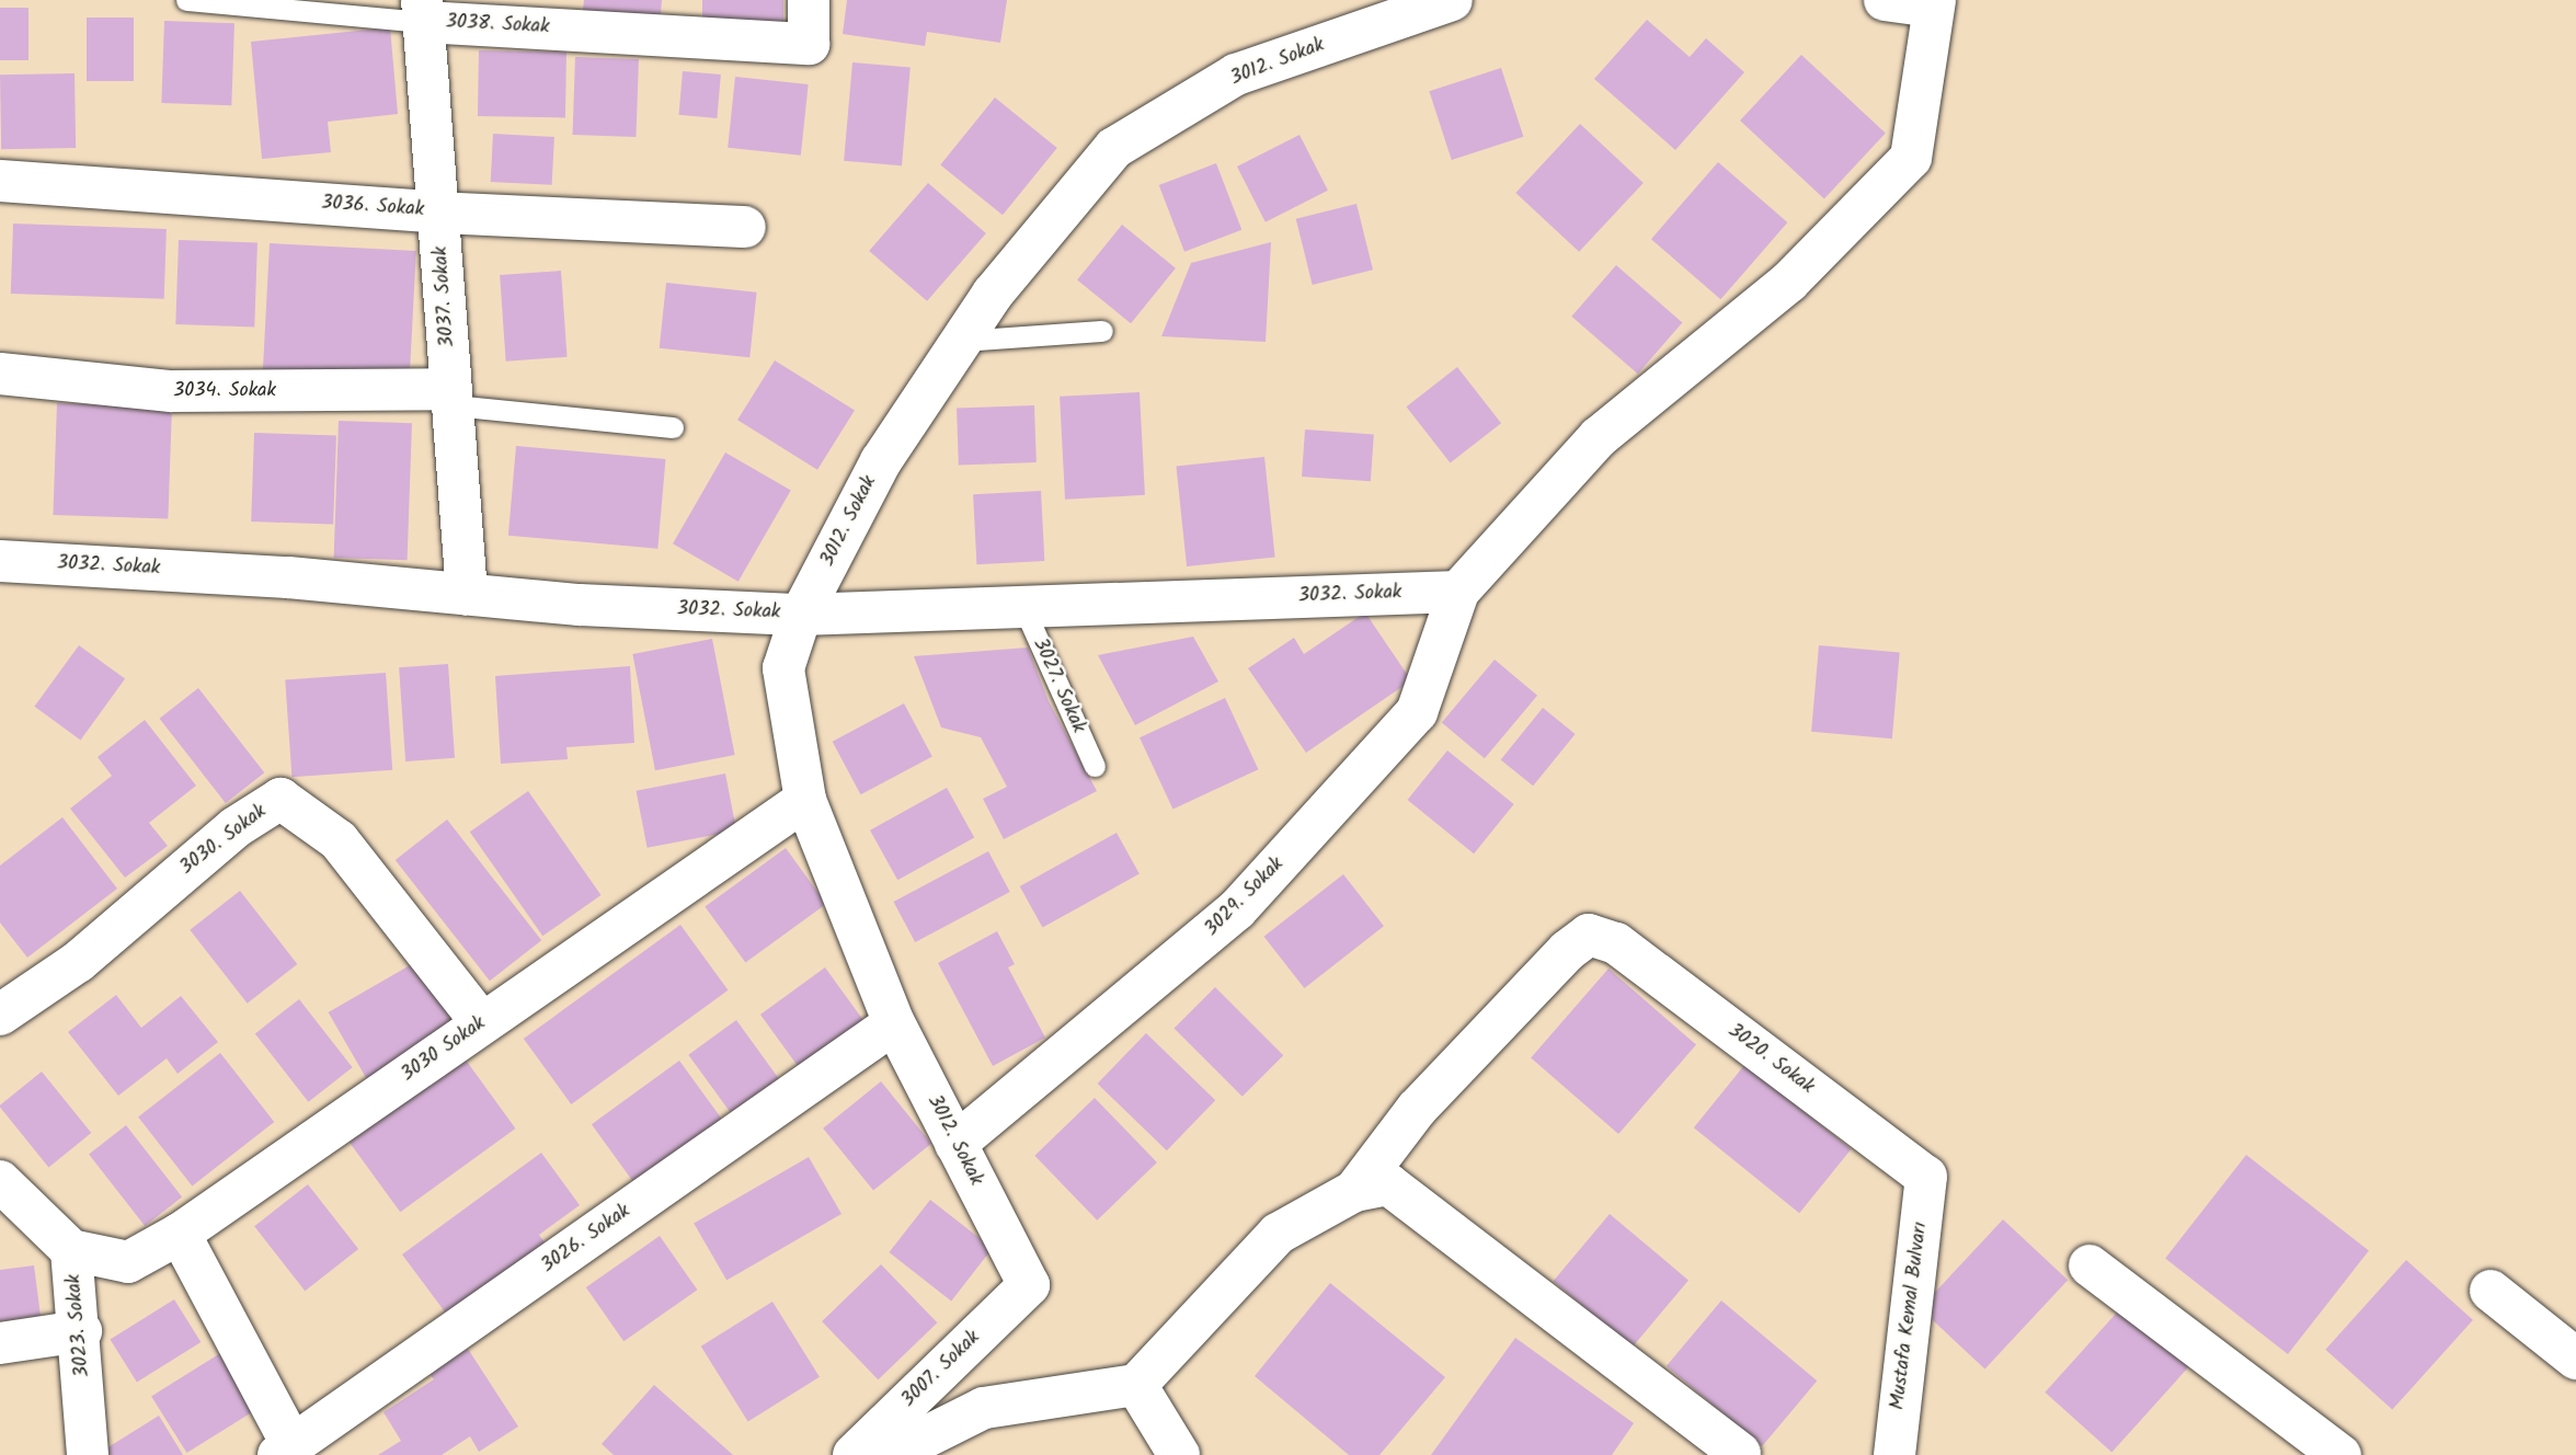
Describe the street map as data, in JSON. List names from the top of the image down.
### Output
{
  "streets": {
    "street": [
      "3038. Sokak",
      "3012. Sokak",
      "3036. Sokak",
      "3037. Sokak",
      "3034. Sokak",
      "3032. Sokak",
      "3030. Sokak",
      "3029. Sokak",
      "3030 Sokak",
      "3020. Sokak",
      "3026. Sokak",
      "Mustafa Kemal Bulvarı",
      "3023. Sokak",
      "3007. Sokak"
    ],
    "lane": ["3027. Sokak"]
  },
  "crossings": [
    ["3038. Sokak", "3037. Sokak"],
    ["3012. Sokak", "3032. Sokak"],
    ["3012. Sokak", "3029. Sokak"],
    ["3012. Sokak", "3030 Sokak"],
    ["3012. Sokak", "3026. Sokak"],
    ["3012. Sokak", "3007. Sokak"],
    ["3036. Sokak", "3037. Sokak"],
    ["3037. Sokak", "3034. Sokak"],
    ["3037. Sokak", "3032. Sokak"],
    ["3032. Sokak", "3027. Sokak"],
    ["3032. Sokak", "3029. Sokak"],
    ["3030. Sokak", "3030 Sokak"],
    ["3030 Sokak", "3023. Sokak"],
    ["3020. Sokak", "Mustafa Kemal Bulvarı"]
  ]
}
